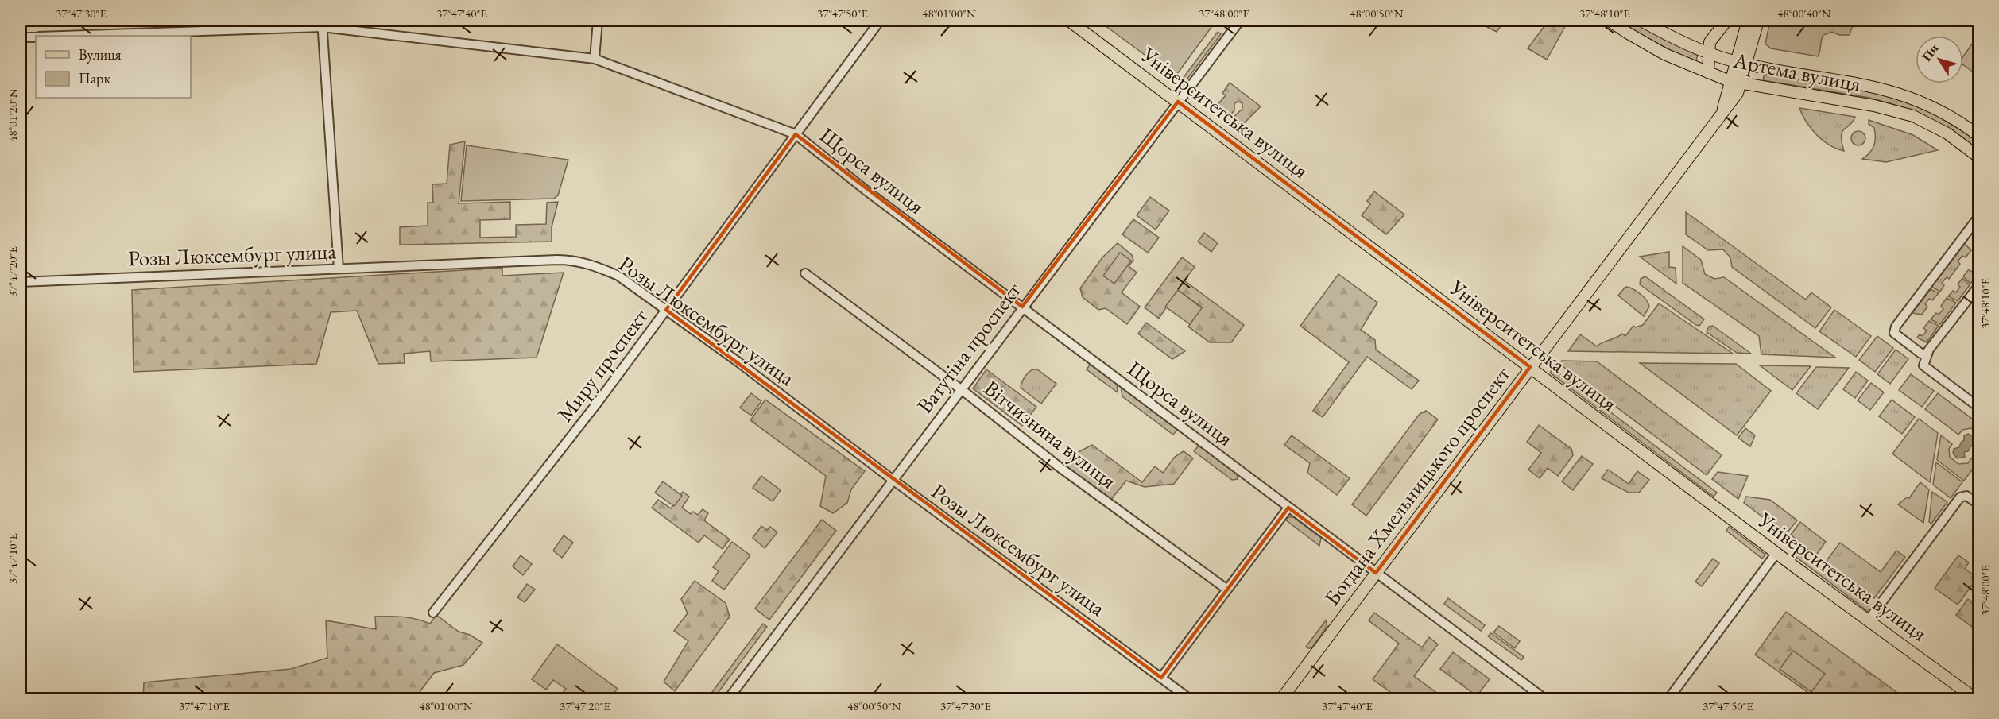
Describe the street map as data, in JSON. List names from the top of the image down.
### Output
{
  "streets": {
    "main road": ["Артема вулиця", "Університетська вулиця", "Богдана Хмельницького проспект"],
    "street": [
      "Щорса вулиця",
      "Розы Люксембург улица",
      "Ватутіна проспект",
      "Миру проспект",
      "Вітчизняна вулиця"
    ]
  },
  "crossings": [
    ["Артема вулиця", "Богдана Хмельницького проспект"],
    ["Університетська вулиця", "Ватутіна проспект"],
    ["Університетська вулиця", "Богдана Хмельницького проспект"],
    ["Щорса вулиця", "Ватутіна проспект"],
    ["Щорса вулиця", "Миру проспект"],
    ["Щорса вулиця", "Богдана Хмельницького проспект"],
    ["Розы Люксембург улица", "Ватутіна проспект"],
    ["Розы Люксембург улица", "Миру проспект"],
    ["Ватутіна проспект", "Вітчизняна вулиця"]
  ],
  "legend": ["Вулиця", "Парк"],
  "north": "top left",
  "coordinates": [
    "37°47'30\"E",
    "37°47'40\"E",
    "37°47'50\"E",
    "48°01'00\"N",
    "37°48'00\"E",
    "48°00'50\"N",
    "37°48'10\"E",
    "48°00'40\"N",
    "48°01'20\"N",
    "37°47'20\"E",
    "37°47'10\"E"
  ]
}
